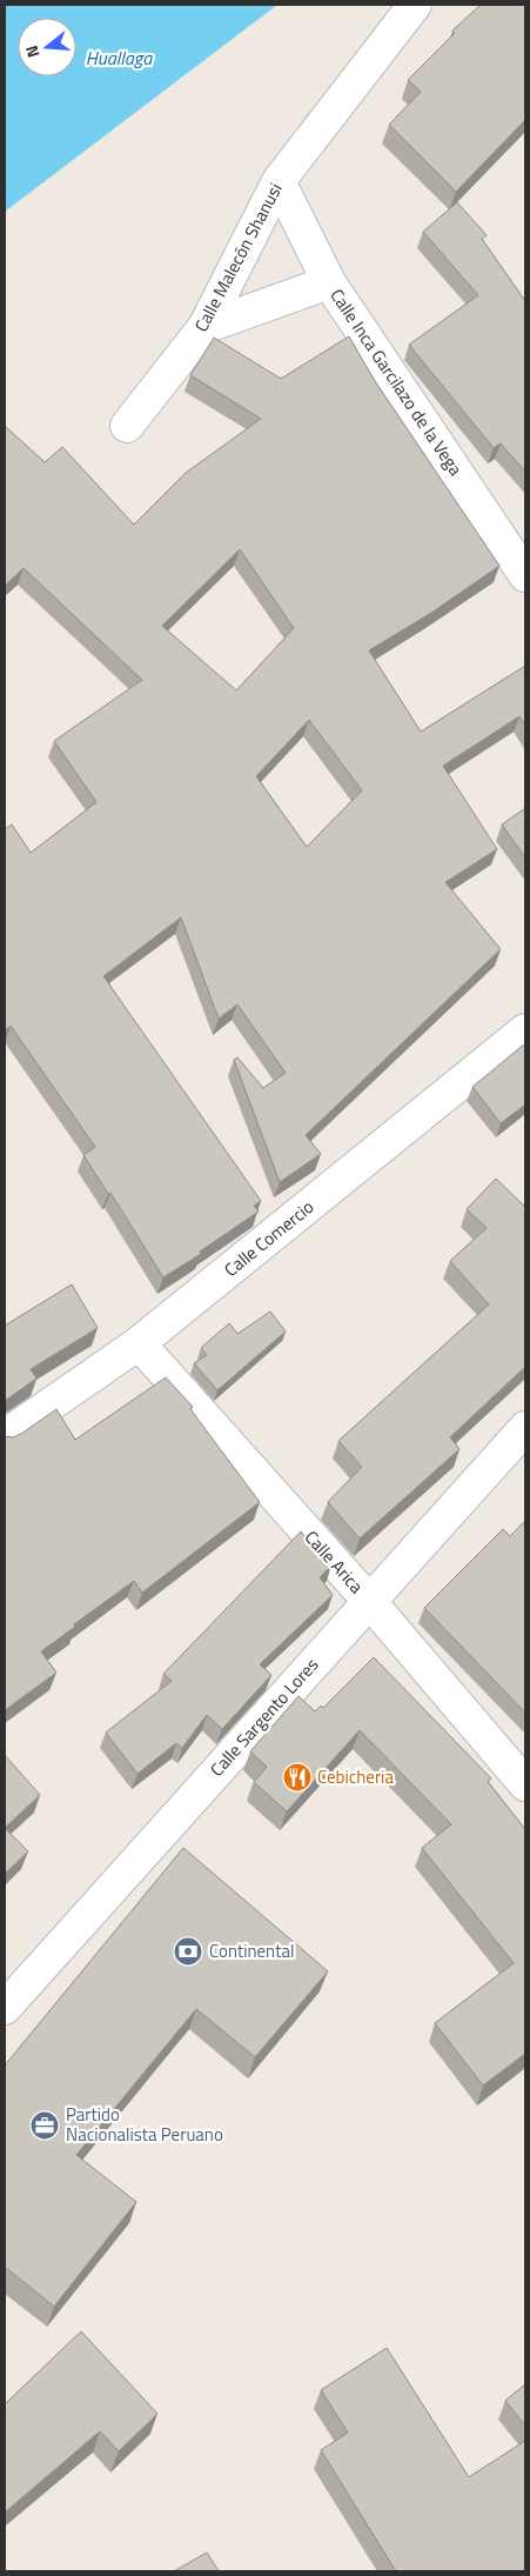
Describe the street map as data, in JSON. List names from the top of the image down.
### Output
{
  "streets": {
    "street": [
      "Calle Malecón Shanusi",
      "Calle Inca Garcilazo de la Vega",
      "Calle Comercio",
      "Calle Arica",
      "Calle Sargento Lores"
    ]
  },
  "crossings": [
    ["Calle Malecón Shanusi", "Calle Inca Garcilazo de la Vega"],
    ["Calle Comercio", "Calle Arica"],
    ["Calle Arica", "Calle Sargento Lores"]
  ],
  "water": ["Huallaga"],
  "places": {
    "restaurant": ["Cebicheria"],
    "bank": ["Continental"],
    "office": ["Partido Nacionalista Peruano"]
  },
  "north": "left"
}
